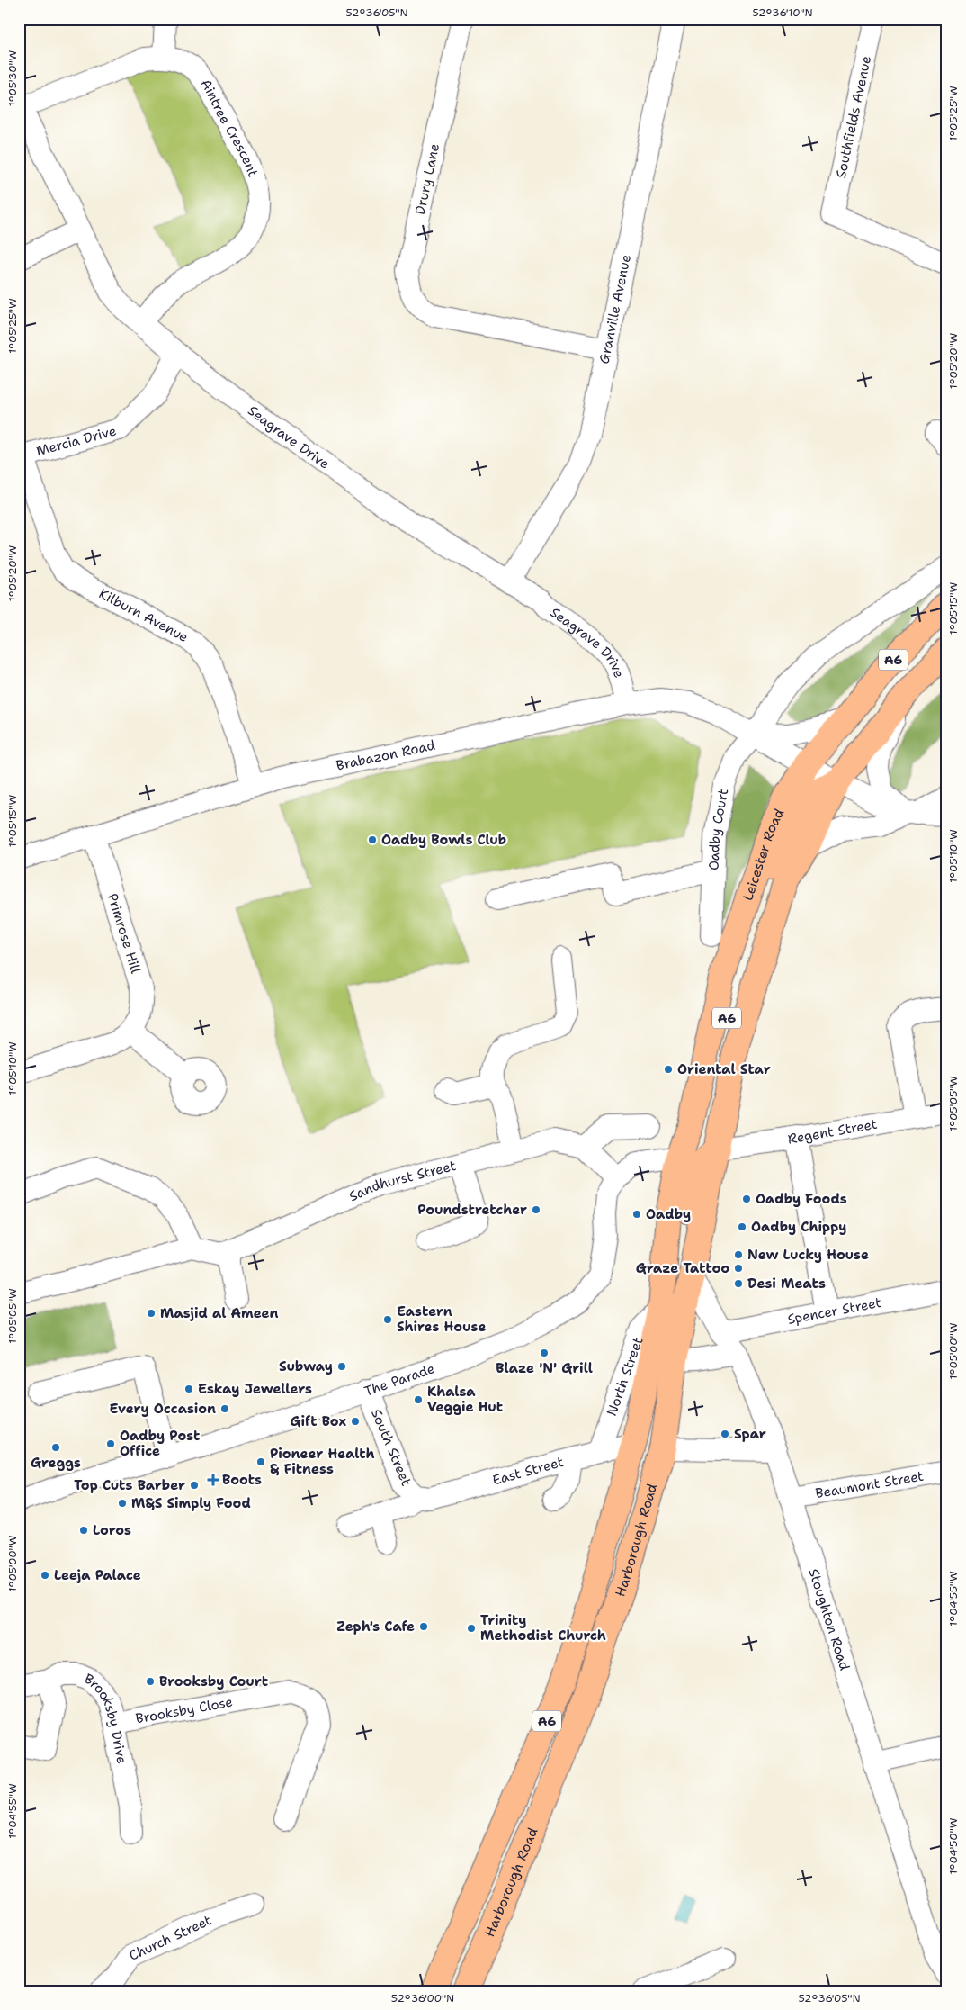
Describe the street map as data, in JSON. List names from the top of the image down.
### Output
{
  "streets": {
    "highway": ["A6", "Leicester Road", "Harborough Road"],
    "street": [
      "Southfields Avenue",
      "Aintree Crescent",
      "Drury Lane",
      "Granville Avenue",
      "Seagrave Drive",
      "Mercia Drive",
      "Kilburn Avenue",
      "Brabazon Road",
      "Oadby Court",
      "Primrose Hill",
      "Regent Street",
      "Sandhurst Street",
      "Spencer Street",
      "North Street",
      "The Parade",
      "South Street",
      "East Street",
      "Beaumont Street",
      "Stoughton Road",
      "Brooksby Close",
      "Brooksby Drive",
      "Church Street"
    ]
  },
  "crossings": [
    ["Aintree Crescent", "Seagrave Drive"],
    ["Drury Lane", "Granville Avenue"],
    ["Granville Avenue", "Seagrave Drive"],
    ["Seagrave Drive", "Mercia Drive"],
    ["Seagrave Drive", "Brabazon Road"],
    ["Mercia Drive", "Kilburn Avenue"],
    ["Kilburn Avenue", "Brabazon Road"],
    ["A6", "Brabazon Road"],
    ["A6", "Leicester Road"],
    ["A6", "Regent Street"],
    ["A6", "North Street"],
    ["A6", "Harborough Road"],
    ["Brabazon Road", "Oadby Court"],
    ["Brabazon Road", "Leicester Road"],
    ["Brabazon Road", "Primrose Hill"],
    ["Leicester Road", "Harborough Road"],
    ["Regent Street", "Harborough Road"],
    ["Spencer Street", "Stoughton Road"],
    ["North Street", "East Street"],
    ["North Street", "Harborough Road"],
    ["The Parade", "South Street"],
    ["South Street", "East Street"],
    ["East Street", "Harborough Road"],
    ["Beaumont Street", "Stoughton Road"],
    ["Harborough Road", "Stoughton Road"],
    ["Brooksby Close", "Brooksby Drive"]
  ],
  "places": {
    "other": [
      "Oadby Bowls Club",
      "Oriental Star",
      "Oadby Foods",
      "Poundstretcher",
      "Oadby",
      "Oadby Chippy",
      "New Lucky House",
      "Graze Tattoo",
      "Desi Meats",
      "Masjid al Ameen",
      "Eastern Shires House",
      "Blaze 'N' Grill",
      "Subway",
      "Eskay Jewellers",
      "Khalsa Veggie Hut",
      "Every Occasion",
      "Gift Box",
      "Spar",
      "Oadby Post Office",
      "Greggs",
      "Pioneer Health & Fitness",
      "Top Cuts Barber",
      "M&S Simply Food",
      "Loros",
      "Leeja Palace",
      "Zeph's Cafe",
      "Trinity Methodist Church",
      "Brooksby Court"
    ],
    "health": ["Boots"]
  },
  "coordinates": [
    "52°36'05\"N",
    "52°36'10\"N",
    "1°05'30\"W",
    "1°05'25\"W",
    "1°05'20\"W",
    "1°05'15\"W",
    "1°05'10\"W",
    "1°05'05\"W",
    "1°05'00\"W",
    "1°04'55\"W",
    "1°04'50\"W",
    "52°36'00\"N"
  ]
}
